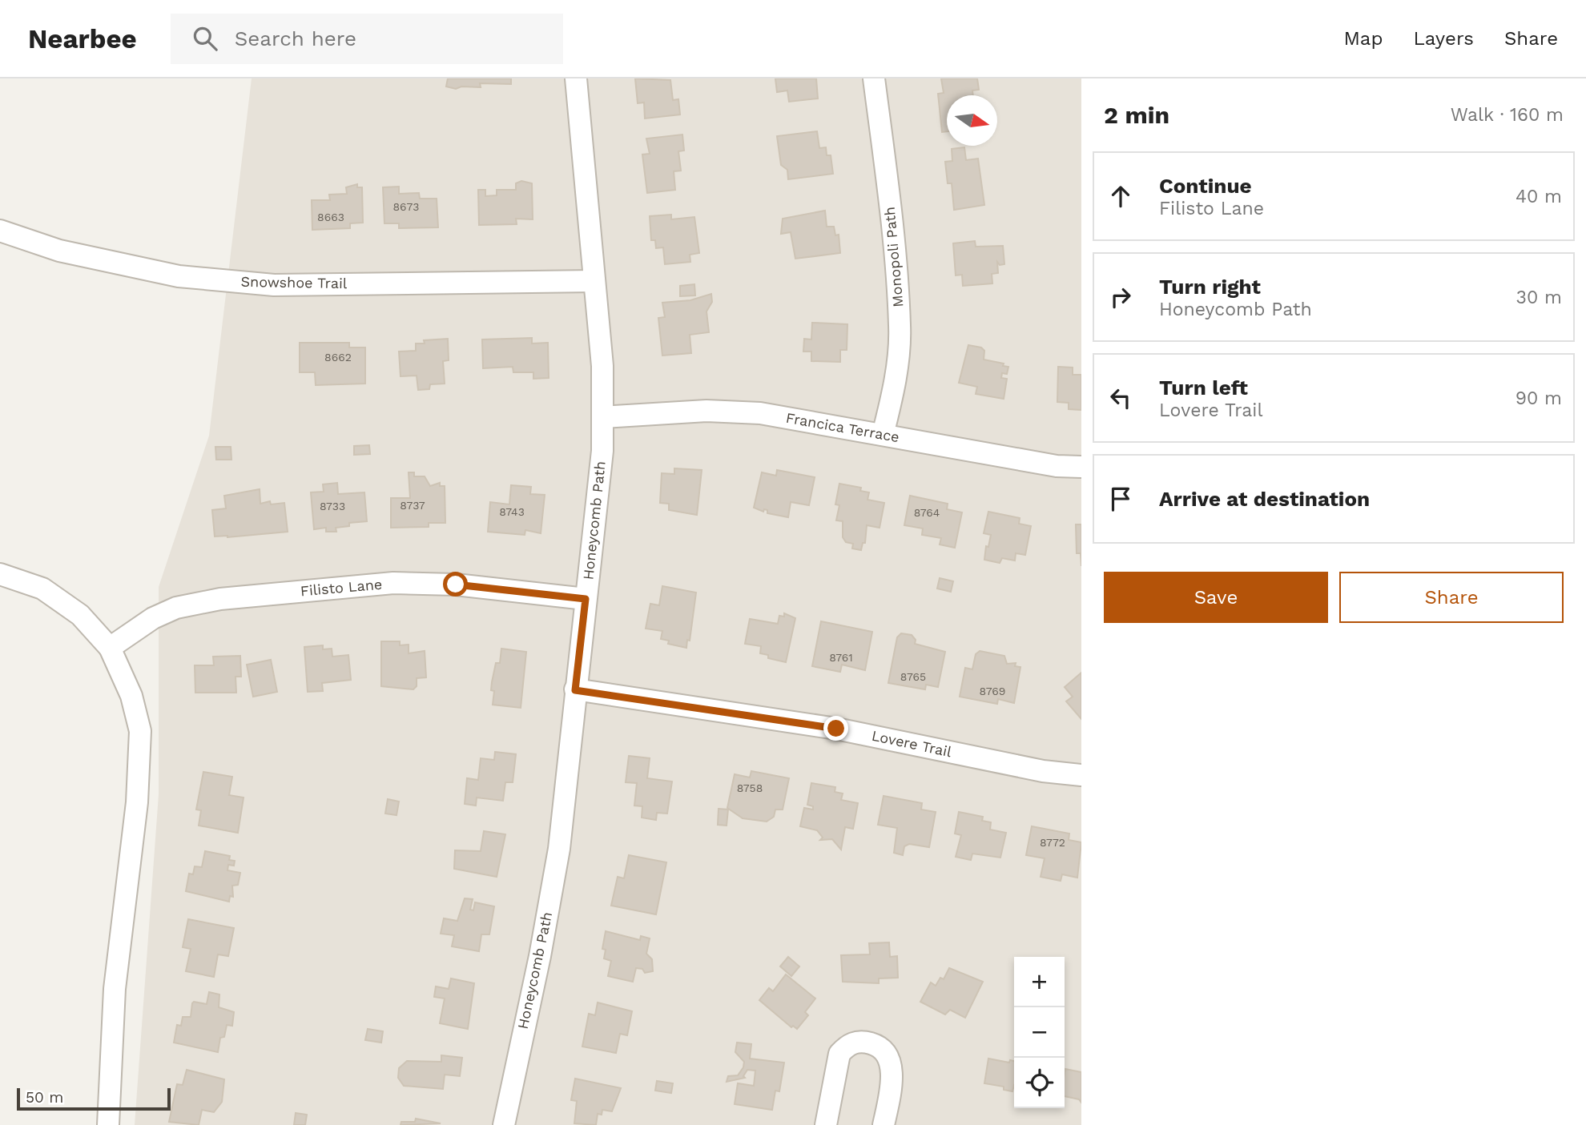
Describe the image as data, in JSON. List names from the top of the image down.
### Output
{
  "streets": {
    "street": [
      "Monopoli Path",
      "Snowshoe Trail",
      "Francica Terrace",
      "Honeycomb Path",
      "Filisto Lane",
      "Lovere Trail"
    ]
  },
  "crossings": [
    ["Monopoli Path", "Francica Terrace"],
    ["Snowshoe Trail", "Honeycomb Path"],
    ["Francica Terrace", "Honeycomb Path"],
    ["Honeycomb Path", "Filisto Lane"],
    ["Honeycomb Path", "Lovere Trail"]
  ],
  "house_numbers": [
    "8673",
    "8663",
    "8662",
    "8737",
    "8733",
    "8743",
    "8764",
    "8761",
    "8765",
    "8769",
    "8758",
    "8772"
  ],
  "scale_bar": "50 m",
  "north": "right",
  "page": {
    "header": "Nearbee",
    "search": "Search here",
    "nav": ["Map", "Layers", "Share"],
    "heading": ["2 min", "Walk · 160 m"],
    "list": [
      ["Continue", "Filisto Lane", "40 m"],
      ["Turn right", "Honeycomb Path", "30 m"],
      ["Turn left", "Lovere Trail", "90 m"],
      "Arrive at destination"
    ],
    "buttons": ["Save", "Share"],
    "map_buttons": ["+", "−"],
    "scale": "50 m"
  }
}
